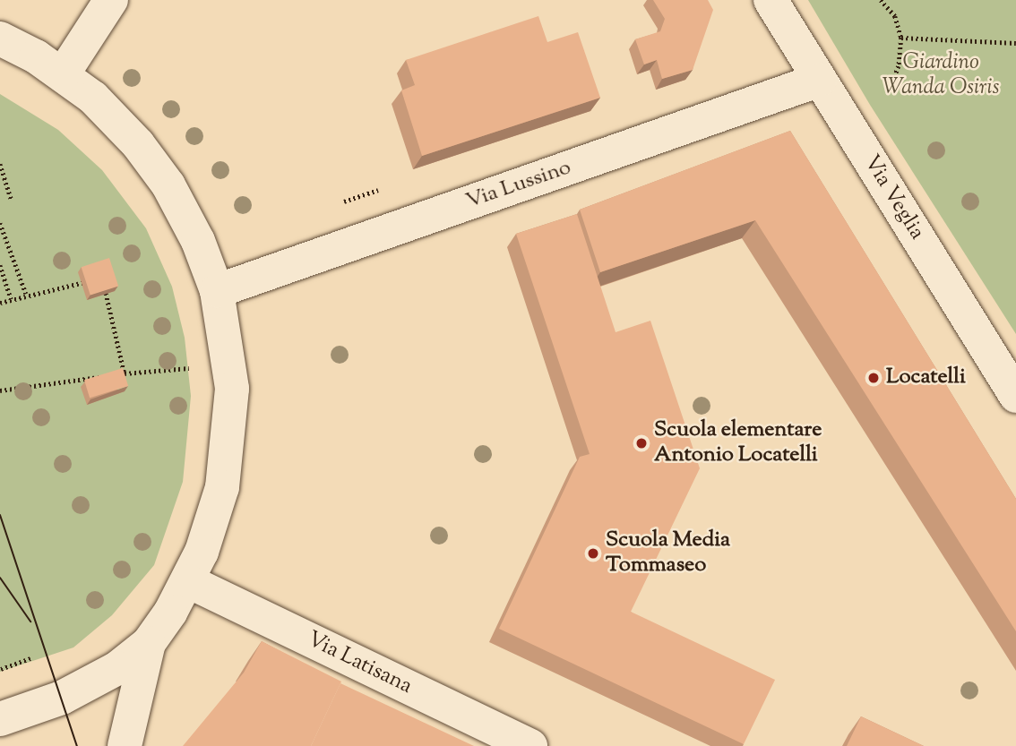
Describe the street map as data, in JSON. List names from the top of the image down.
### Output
{
  "streets": {
    "street": ["Via Lussino", "Via Veglia", "Via Latisana"]
  },
  "crossings": [
    ["Via Lussino", "Via Veglia"]
  ],
  "parks": ["Giardino Wanda Osiris"],
  "places": ["Locatelli", "Scuola elementare Antonio Locatelli", "Scuola Media Tommaseo"]
}
